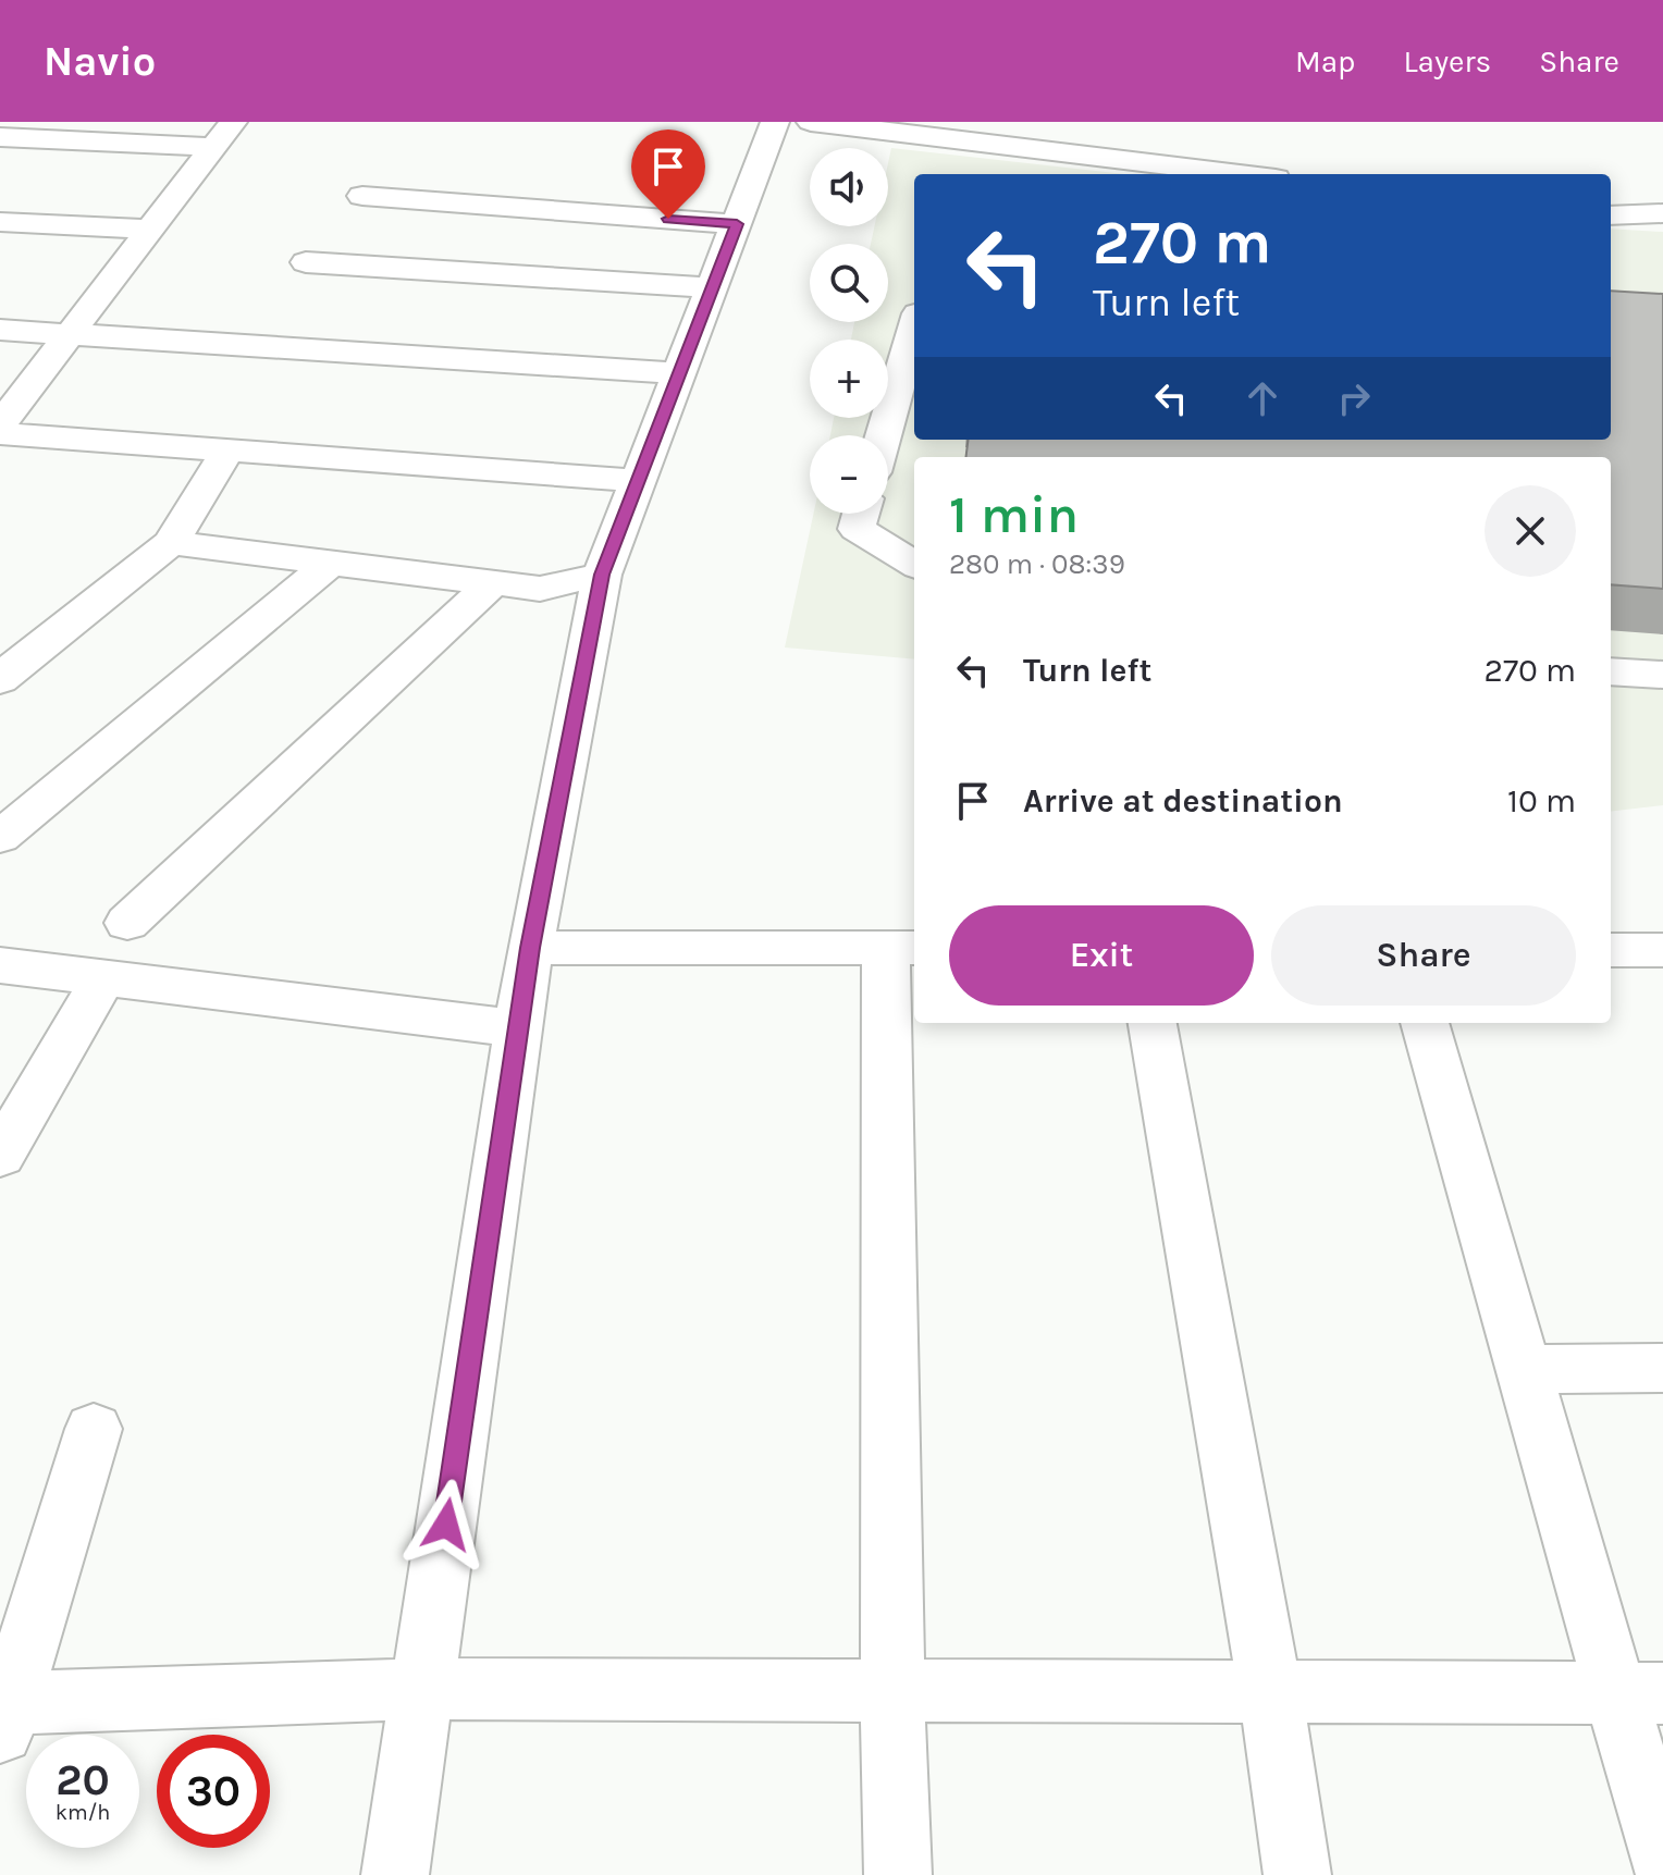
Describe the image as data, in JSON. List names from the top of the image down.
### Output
{
  "page": {
    "header": "Navio",
    "nav": ["Map", "Layers", "Share"],
    "map_buttons": ["+", "−"],
    "turn": ["270 m", "Turn left"],
    "heading": ["1 min", "280 m · 08:39"],
    "list": [
      {
        "name": "Turn left",
        "value": "270 m"
      },
      {
        "name": "Arrive at destination",
        "value": "10 m"
      }
    ],
    "buttons": ["Exit", "Share"],
    "speed": "20 km/h",
    "limit": "30"
  }
}
